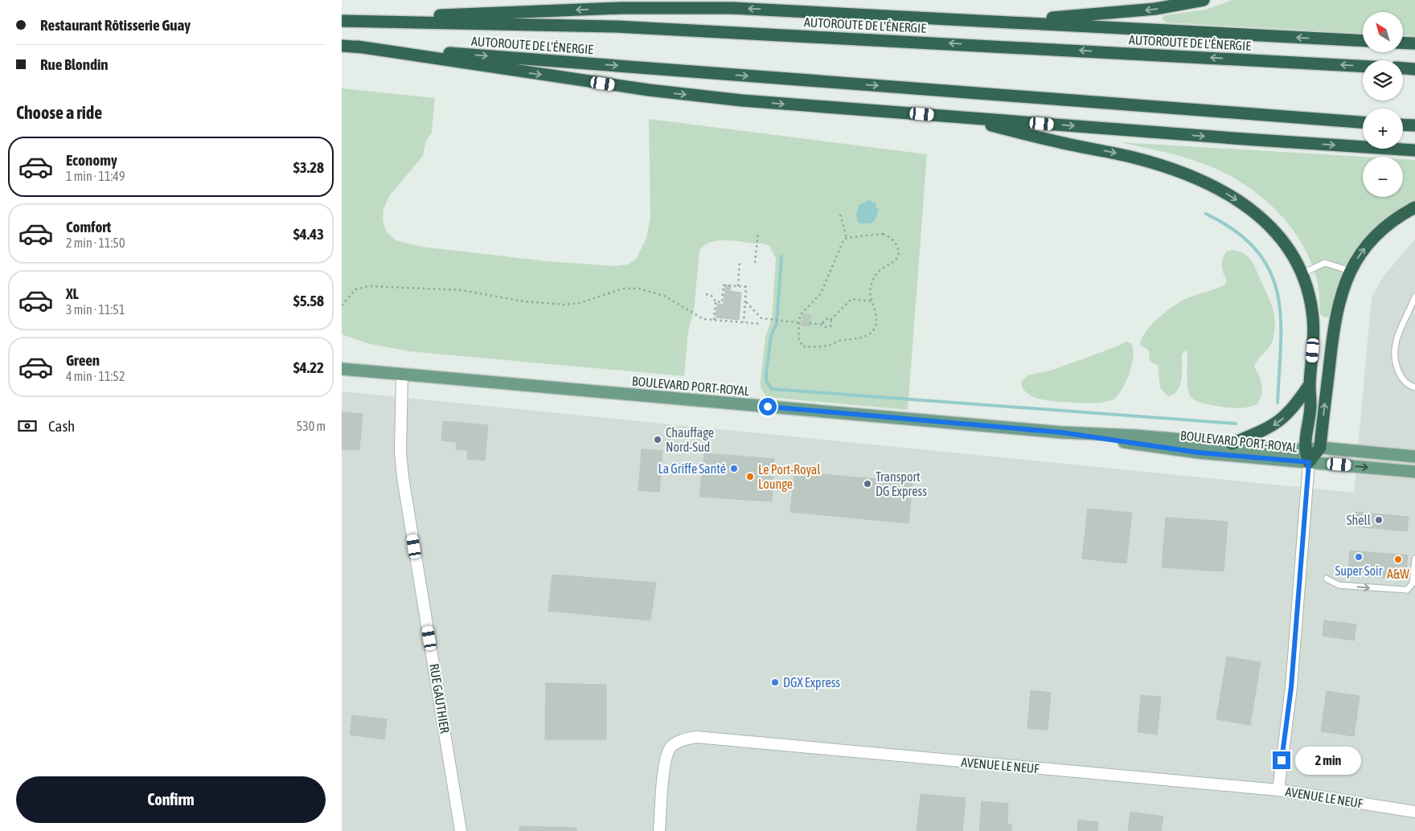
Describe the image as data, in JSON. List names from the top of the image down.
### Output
{
  "streets": {
    "highway": ["AUTOROUTE DE L'ÉNERGIE"],
    "main road": ["BOULEVARD PORT-ROYAL"],
    "street": ["RUE GAUTHIER", "AVENUE LE NEUF"]
  },
  "crossings": [
    ["BOULEVARD PORT-ROYAL", "RUE GAUTHIER"]
  ],
  "places": [
    "Chauffage Nord-Sud",
    "La Griffe Santé",
    "Le Port-Royal Lounge",
    "Transport DG Express",
    "Shell",
    "Super Soir",
    "A&W",
    "DGX Express"
  ],
  "north": "top left",
  "page": {
    "banner": ["Restaurant Rôtisserie Guay", "Rue Blondin"],
    "map_buttons": ["+", "−"],
    "heading": "Choose a ride",
    "list": [
      {
        "name": "Economy",
        "note": "1 min · 11:49",
        "value": "$3.28"
      },
      {
        "name": "Comfort",
        "note": "2 min · 11:50",
        "value": "$4.43"
      },
      {
        "name": "XL",
        "note": "3 min · 11:51",
        "value": "$5.58"
      },
      {
        "name": "Green",
        "note": "4 min · 11:52",
        "value": "$4.22"
      }
    ],
    "pay": ["Cash", "530 m"],
    "bubble": "2 min",
    "buttons": "Confirm"
  }
}
